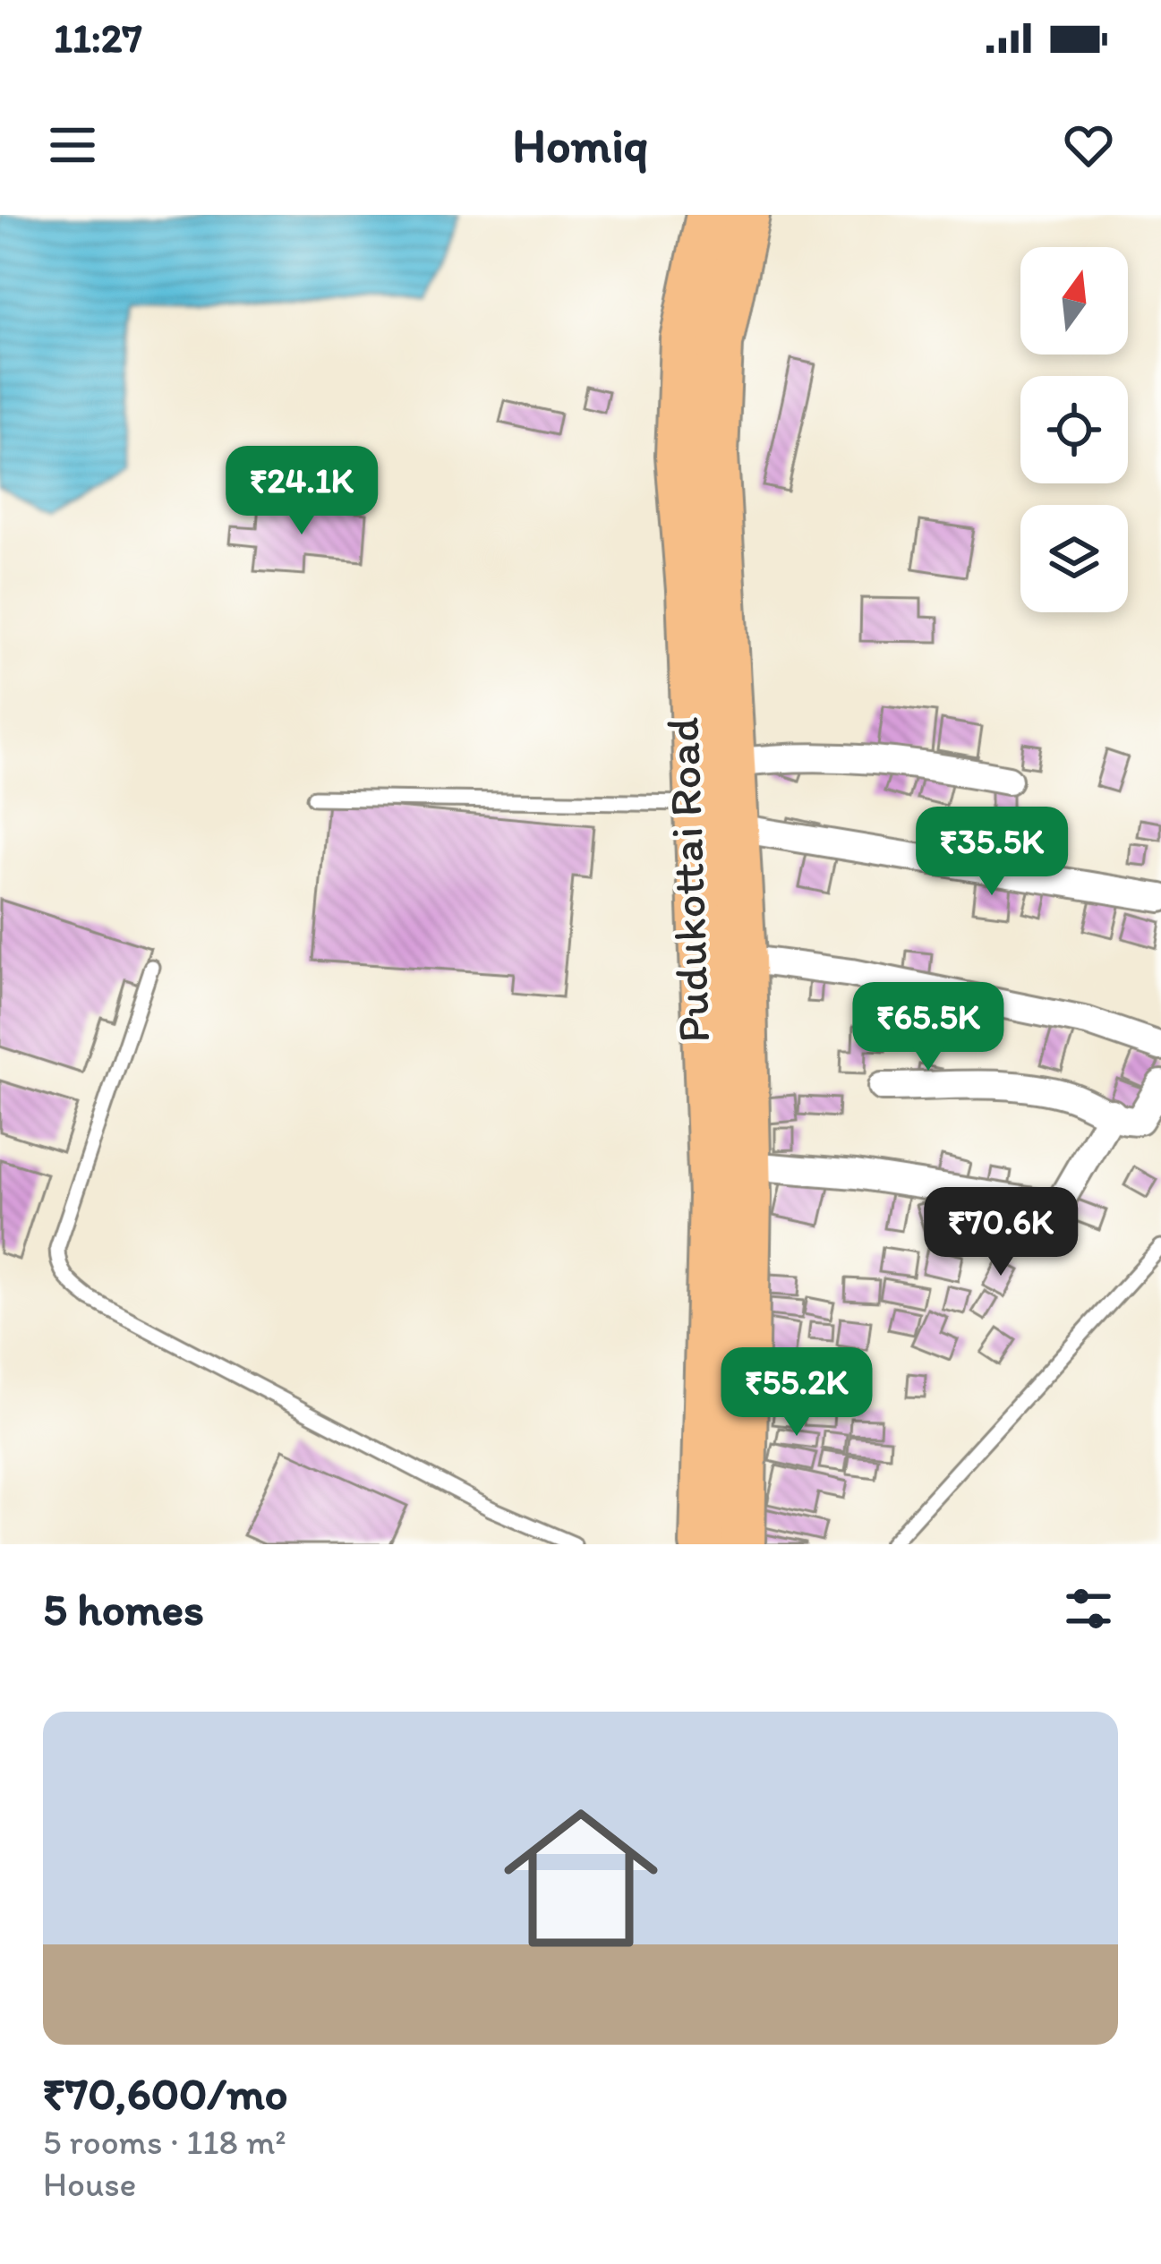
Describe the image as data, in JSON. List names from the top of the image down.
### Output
{
  "streets": {
    "highway": ["Pudukottai Road"]
  },
  "north": "top",
  "page": {
    "status": "11:27",
    "header": "Homiq",
    "price": [
      "₹24.1K",
      "₹35.5K",
      "₹65.5K",
      "₹70.6K",
      "₹55.2K"
    ],
    "heading": "5 homes",
    "list": [
      {
        "name": "₹70,600/mo",
        "note": "5 rooms · 118 m² · House"
      }
    ]
  }
}
